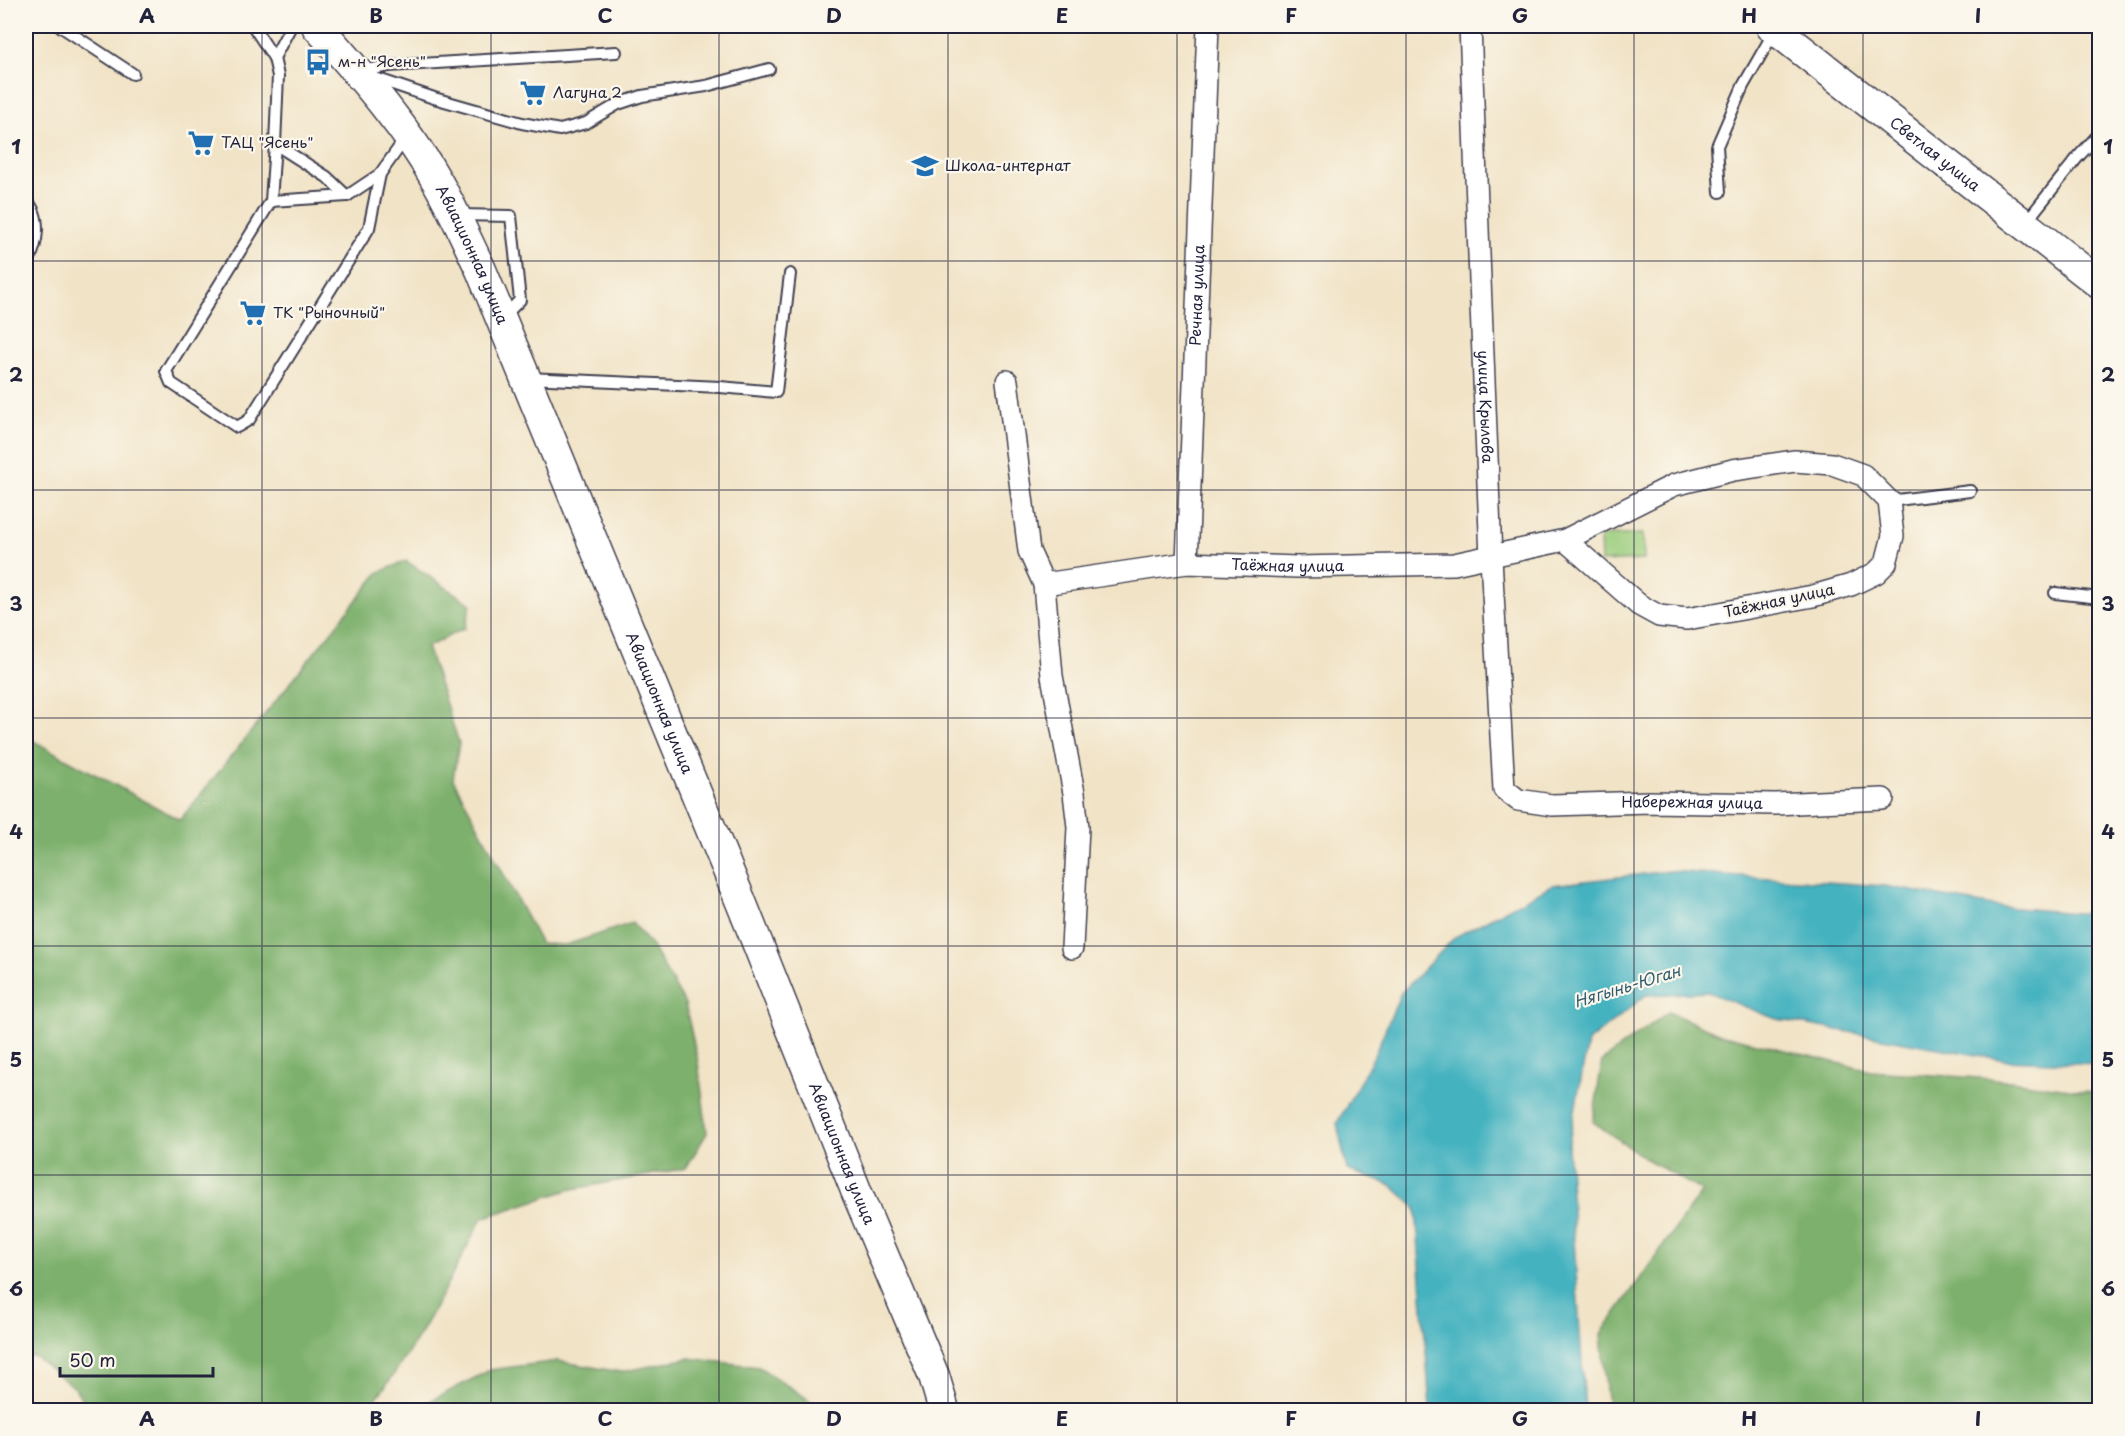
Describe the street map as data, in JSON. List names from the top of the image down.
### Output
{
  "streets": {
    "street": [
      "Светлая улица",
      "Авиационная улица",
      "Речная улица",
      "улица Крылова",
      "Таёжная улица",
      "Набережная улица"
    ]
  },
  "crossings": [
    ["Речная улица", "Таёжная улица"],
    ["улица Крылова", "Таёжная улица"],
    ["улица Крылова", "Набережная улица"]
  ],
  "water": ["Нягынь-Юган"],
  "places": {
    "bus stop": ["м-н \"Ясень\""],
    "supermarket": ["Лагуна 2", "ТАЦ \"Ясень\"", "ТК \"Рыночный\""],
    "school or university": ["Школа-интернат"]
  },
  "scale_bar": "50 m",
  "grid": {
    "columns": [
      "A",
      "B",
      "C",
      "D",
      "E",
      "F",
      "G",
      "H",
      "I"
    ],
    "rows": [
      "1",
      "2",
      "3",
      "4",
      "5",
      "6"
    ]
  }
}
